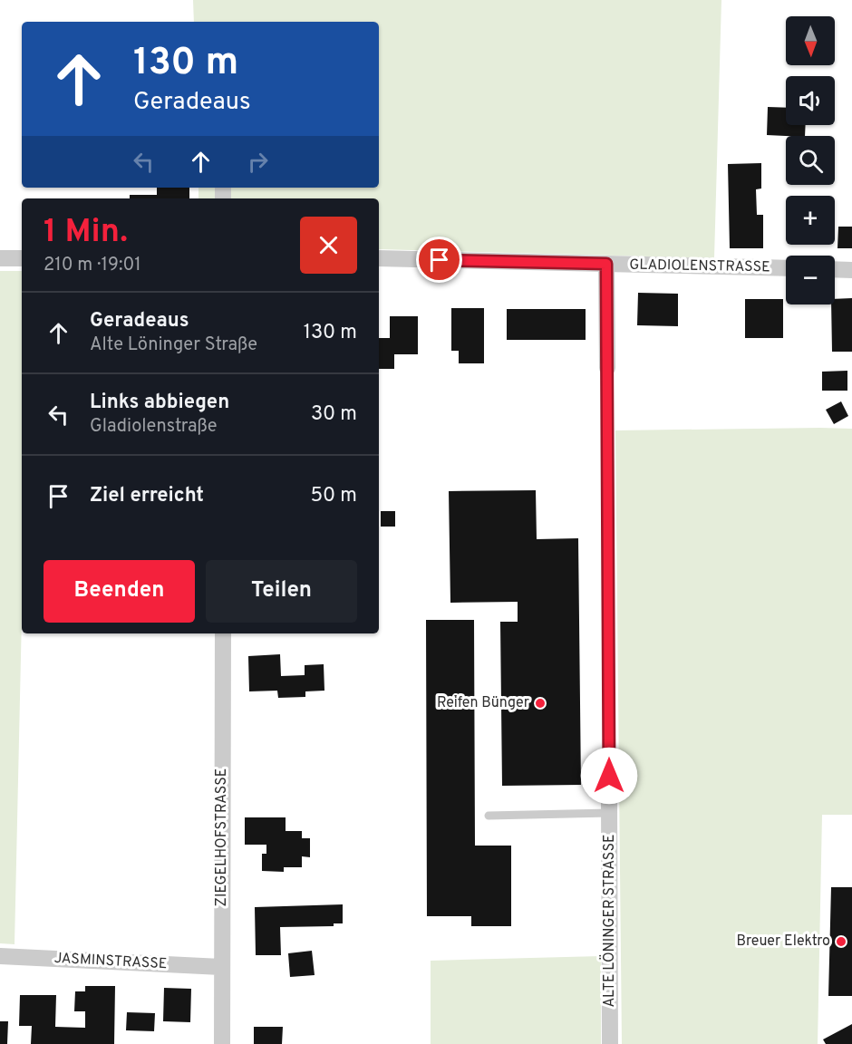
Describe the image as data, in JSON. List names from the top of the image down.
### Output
{
  "streets": {
    "street": [
      "GLADIOLENSTRASSE",
      "ZIEGELHOFSTRASSE",
      "ALTE LÖNINGER STRASSE",
      "JASMINSTRASSE"
    ]
  },
  "crossings": [
    ["ZIEGELHOFSTRASSE", "JASMINSTRASSE"]
  ],
  "places": ["Reifen Bünger", "Breuer Elektro"],
  "north": "bottom",
  "page": {
    "map_buttons": ["+", "−"],
    "turn": ["130 m", "Geradeaus"],
    "heading": ["1 Min.", "210 m · 19:01"],
    "list": [
      {
        "name": "Geradeaus",
        "note": "Alte Löninger Straße",
        "value": "130 m"
      },
      {
        "name": "Links abbiegen",
        "note": "Gladiolenstraße",
        "value": "30 m"
      },
      {
        "name": "Ziel erreicht",
        "value": "50 m"
      }
    ],
    "buttons": ["Beenden", "Teilen"]
  }
}
